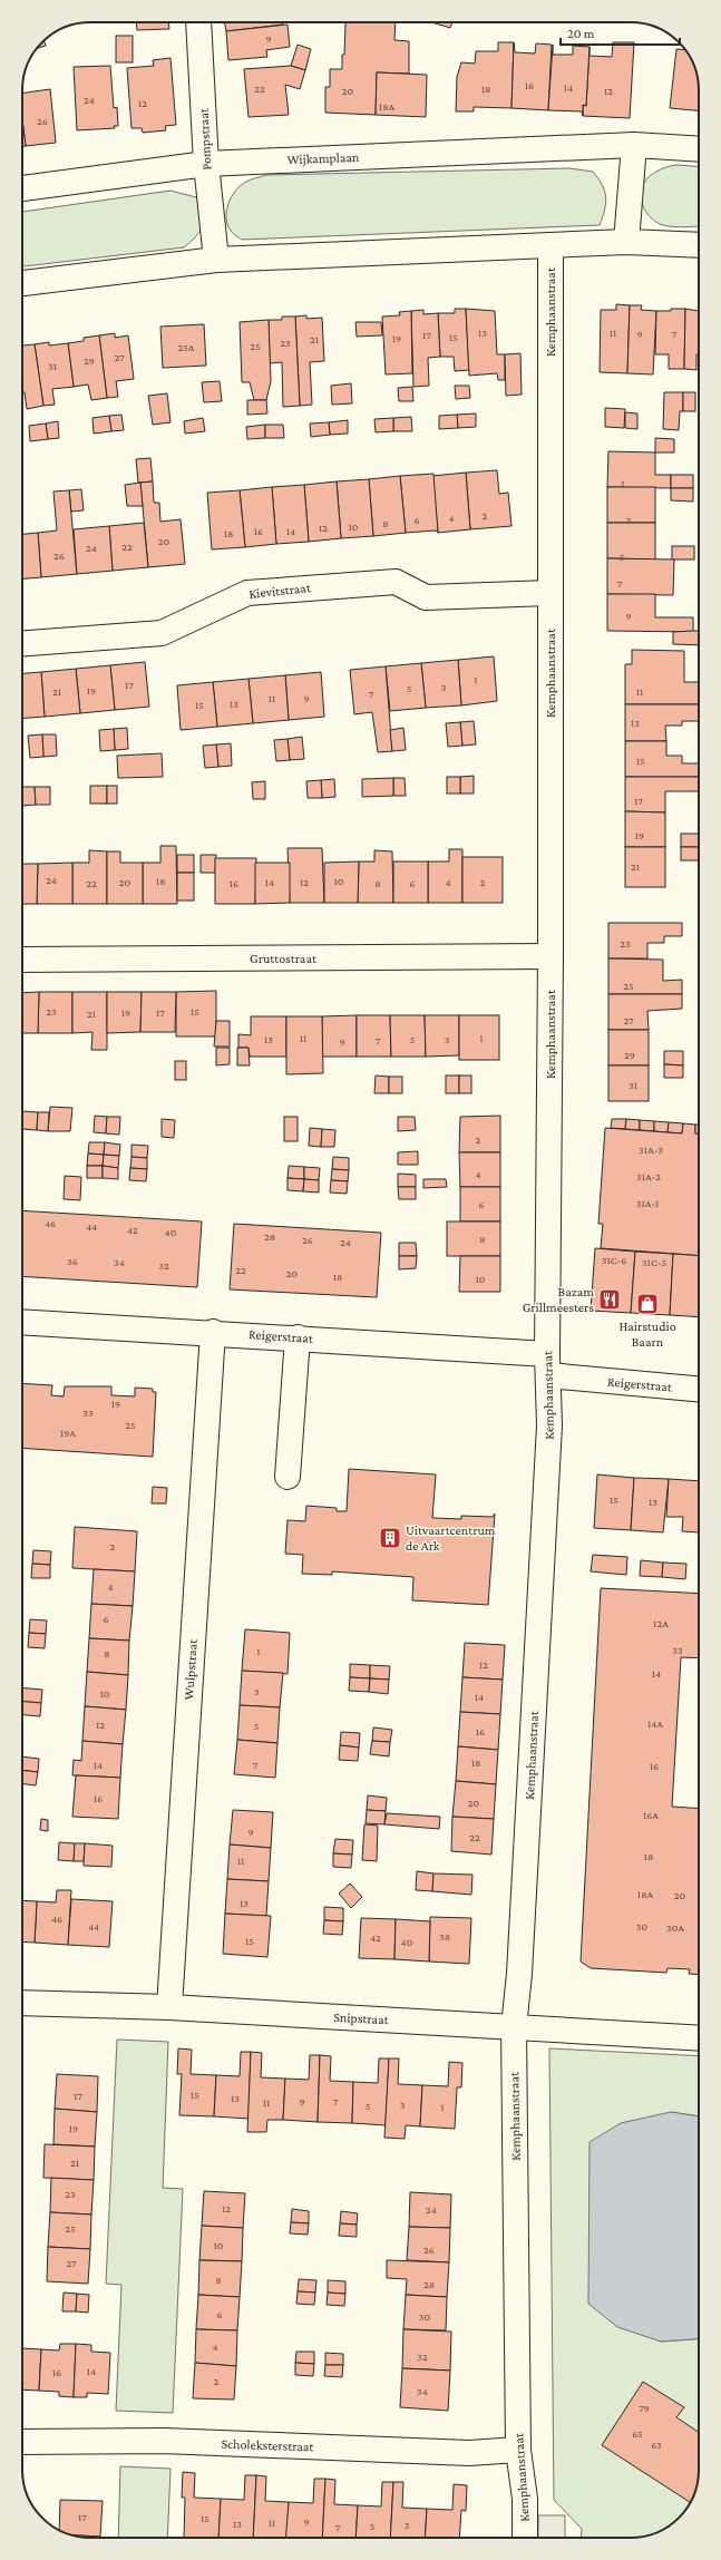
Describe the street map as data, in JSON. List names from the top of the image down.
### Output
{
  "streets": {
    "street": [
      "Pompstraat",
      "Wijkamplaan",
      "Kemphaanstraat",
      "Kievitstraat",
      "Gruttostraat",
      "Reigerstraat",
      "Wulpstraat",
      "Snipstraat",
      "Scholeksterstraat"
    ]
  },
  "crossings": [
    ["Pompstraat", "Wijkamplaan"],
    ["Kemphaanstraat", "Kievitstraat"],
    ["Kemphaanstraat", "Gruttostraat"],
    ["Kemphaanstraat", "Reigerstraat"],
    ["Kemphaanstraat", "Snipstraat"],
    ["Kemphaanstraat", "Scholeksterstraat"],
    ["Reigerstraat", "Wulpstraat"],
    ["Wulpstraat", "Snipstraat"]
  ],
  "places": {
    "restaurant": ["Bazam Grillmeesters"],
    "shop": ["Hairstudio Baarn"],
    "building": ["Uitvaartcentrum de Ark"]
  },
  "house_numbers": [
    "9",
    "16",
    "14",
    "22",
    "18",
    "20",
    "12",
    "24",
    "12",
    "18A",
    "26",
    "13",
    "11",
    "9",
    "7",
    "17",
    "15",
    "19",
    "21",
    "23",
    "25",
    "25A",
    "27",
    "29",
    "31",
    "1",
    "2",
    "4",
    "6",
    "3",
    "8",
    "10",
    "12",
    "16",
    "14",
    "18",
    "20",
    "22",
    "24",
    "26",
    "5",
    "7",
    "9",
    "1",
    "17",
    "3",
    "5",
    "19",
    "21",
    "11",
    "7",
    "11",
    "9",
    "13",
    "15",
    "13",
    "15",
    "17",
    "19",
    "21",
    "24",
    "18",
    "10",
    "20",
    "14",
    "12",
    "4",
    "2",
    "22",
    "16",
    "8",
    "6",
    "23",
    "25",
    "23",
    "15",
    "19",
    "17",
    "21",
    "27",
    "11",
    "1",
    "13",
    "5",
    "3",
    "7",
    "9",
    "29",
    "31",
    "2",
    "31A-3",
    "4",
    "31A-2",
    "31A-1",
    "6",
    "46",
    "44",
    "42",
    "40",
    "28",
    "8",
    "26",
    "24",
    "31C-6",
    "36",
    "34",
    "31C-5",
    "32",
    "22",
    "20",
    "18",
    "10",
    "19",
    "33",
    "25",
    "19A",
    "15",
    "13",
    "2",
    "4",
    "6",
    "12A",
    "33",
    "1",
    "8",
    "12",
    "14",
    "3",
    "10",
    "14",
    "14A",
    "12",
    "5",
    "16",
    "18",
    "14",
    "7",
    "16",
    "16",
    "20",
    "16A",
    "9",
    "22",
    "18",
    "11",
    "18A",
    "20",
    "13",
    "46",
    "44",
    "30",
    "30A",
    "38",
    "42",
    "15",
    "40",
    "15",
    "17",
    "13",
    "9",
    "7",
    "11",
    "3",
    "5",
    "1",
    "19",
    "21",
    "23",
    "12",
    "24",
    "25",
    "10",
    "26",
    "27",
    "8",
    "28",
    "6",
    "30",
    "4",
    "32",
    "14",
    "16",
    "2",
    "34",
    "79",
    "65",
    "63",
    "17",
    "15",
    "9",
    "11",
    "13",
    "3",
    "5",
    "7"
  ],
  "scale_bar": "20 m"
}
